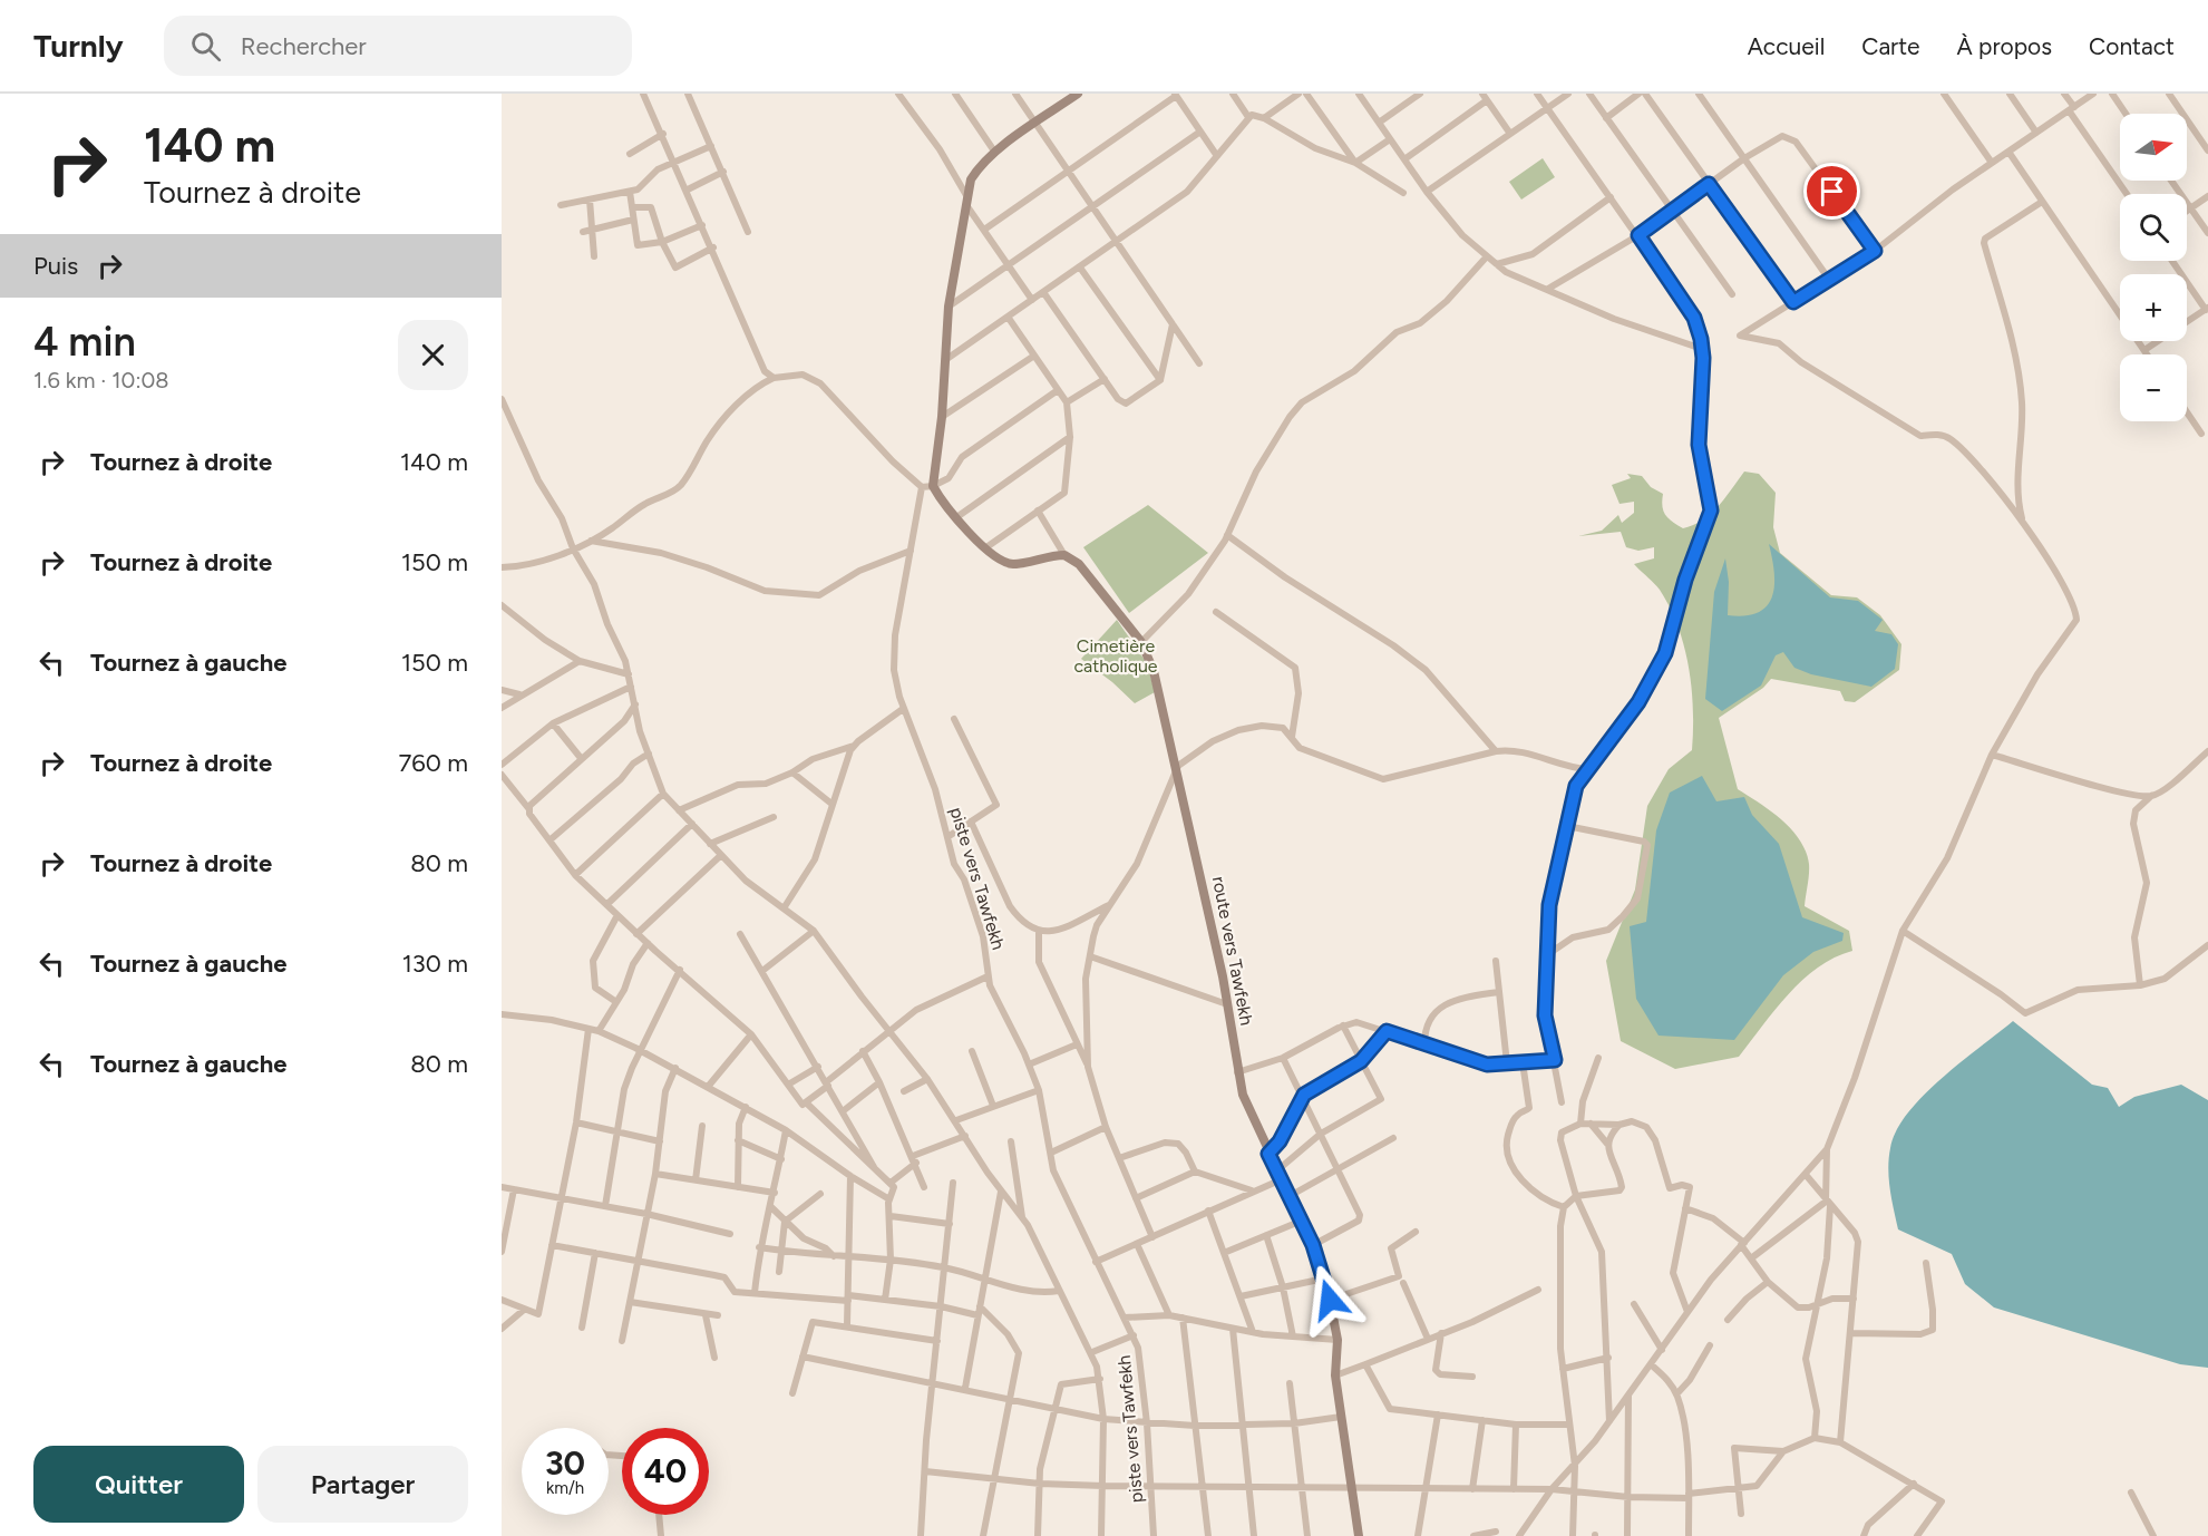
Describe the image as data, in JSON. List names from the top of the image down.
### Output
{
  "streets": {
    "street": ["piste vers Tawfekh", "route vers Tawfekh"]
  },
  "parks": ["Cimetière catholique"],
  "north": "right",
  "page": {
    "header": "Turnly",
    "search": "Rechercher",
    "nav": [
      "Accueil",
      "Carte",
      "À propos",
      "Contact"
    ],
    "turn": ["140 m", "Tournez à droite"],
    "map_buttons": ["+", "−"],
    "then": "Puis",
    "heading": ["4 min", "1.6 km · 10:08"],
    "list": [
      {
        "name": "Tournez à droite",
        "value": "140 m"
      },
      {
        "name": "Tournez à droite",
        "value": "150 m"
      },
      {
        "name": "Tournez à gauche",
        "value": "150 m"
      },
      {
        "name": "Tournez à droite",
        "value": "760 m"
      },
      {
        "name": "Tournez à droite",
        "value": "80 m"
      },
      {
        "name": "Tournez à gauche",
        "value": "130 m"
      },
      {
        "name": "Tournez à gauche",
        "value": "80 m"
      }
    ],
    "speed": "30 km/h",
    "limit": "40",
    "buttons": ["Quitter", "Partager"]
  }
}
